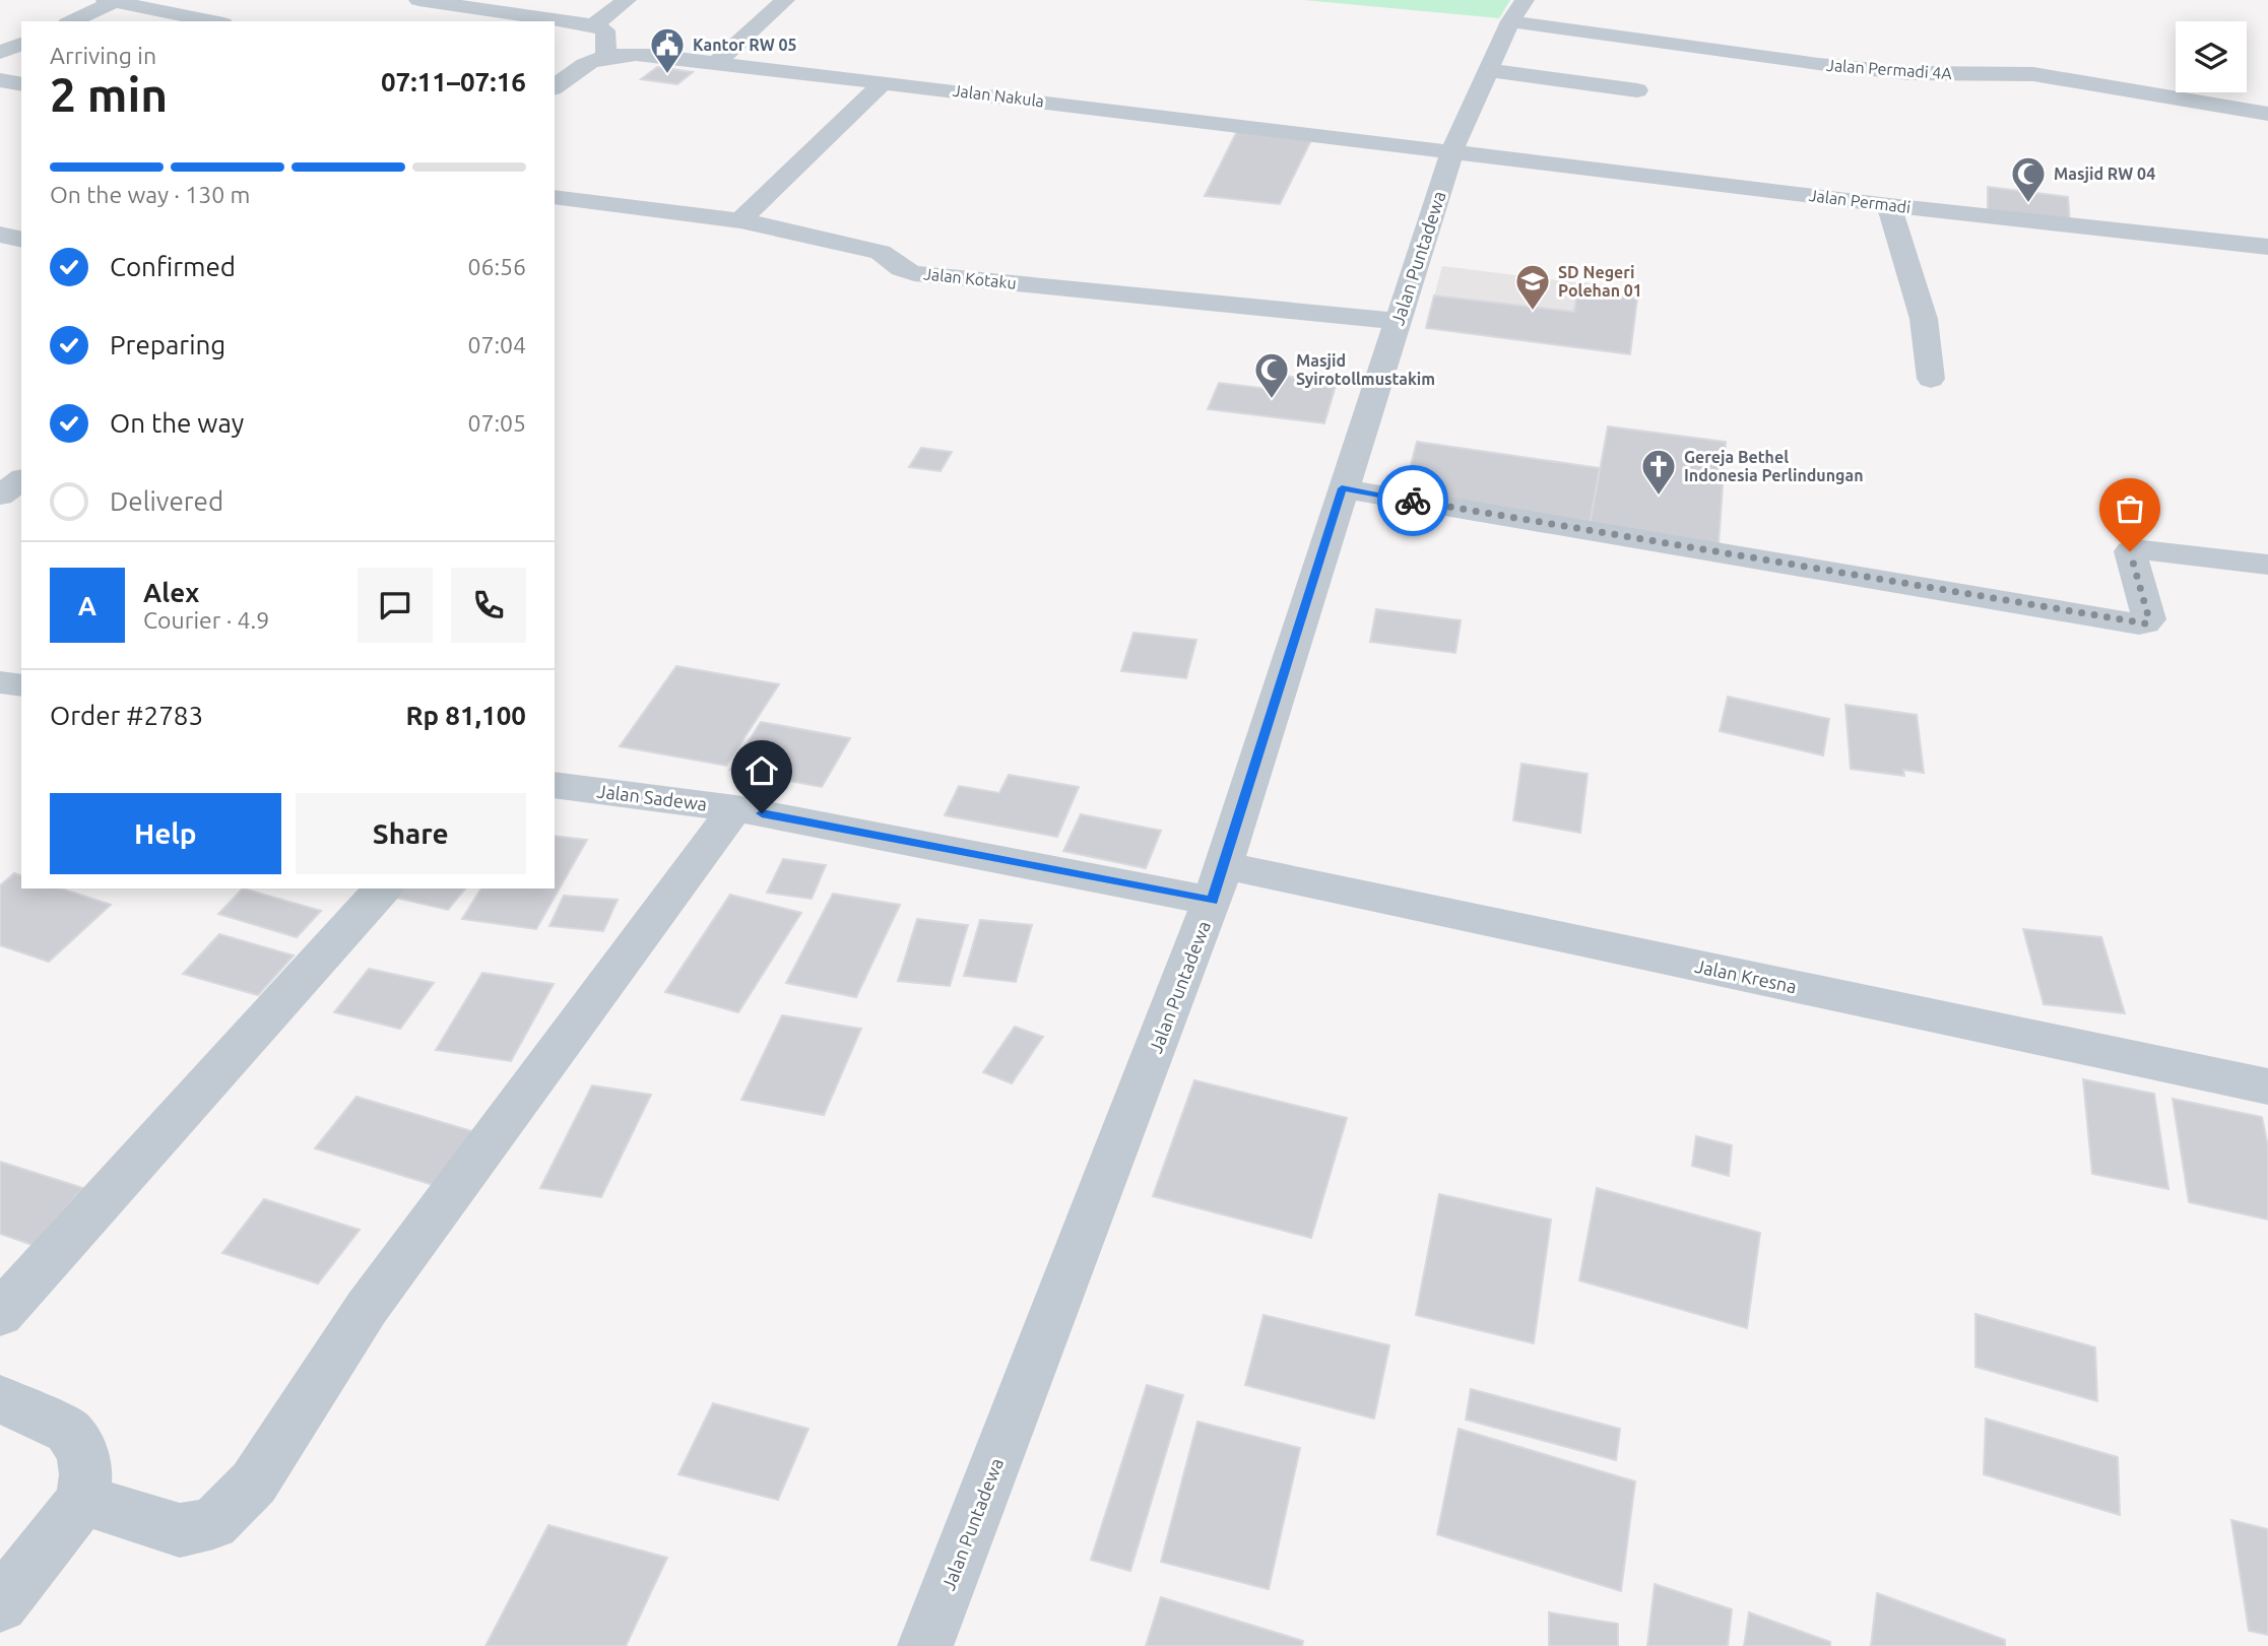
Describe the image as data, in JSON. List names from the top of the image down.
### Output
{
  "streets": {
    "street": [
      "Jalan Permadi 4A",
      "Jalan Nakula",
      "Jalan Permadi",
      "Jalan Puntadewa",
      "Jalan Kotaku",
      "Jalan Sadewa",
      "Jalan Kresna"
    ]
  },
  "crossings": [
    ["Jalan Permadi 4A", "Jalan Puntadewa"],
    ["Jalan Nakula", "Jalan Permadi"],
    ["Jalan Nakula", "Jalan Puntadewa"],
    ["Jalan Permadi", "Jalan Puntadewa"],
    ["Jalan Puntadewa", "Jalan Kotaku"],
    ["Jalan Puntadewa", "Jalan Sadewa"],
    ["Jalan Puntadewa", "Jalan Kresna"],
    ["Jalan Sadewa", "Jalan Kresna"]
  ],
  "places": {
    "public building": ["Kantor RW 05"],
    "mosque": ["Masjid RW 04", "Masjid Syirotollmustakim"],
    "school or university": ["SD Negeri Polehan 01"],
    "church": ["Gereja Bethel Indonesia Perlindungan"]
  },
  "page": {
    "heading": ["2 min", "Arriving in", "07:11–07:16"],
    "panel": [
      "Alex",
      "Courier · 4.9",
      "Order #2783",
      "Rp 81,100"
    ],
    "bar": "On the way · 130 m",
    "list": [
      ["Confirmed", "06:56"],
      ["Preparing", "07:04"],
      ["On the way", "07:05"],
      "Delivered"
    ],
    "round": "A",
    "buttons": ["Help", "Share"]
  }
}
